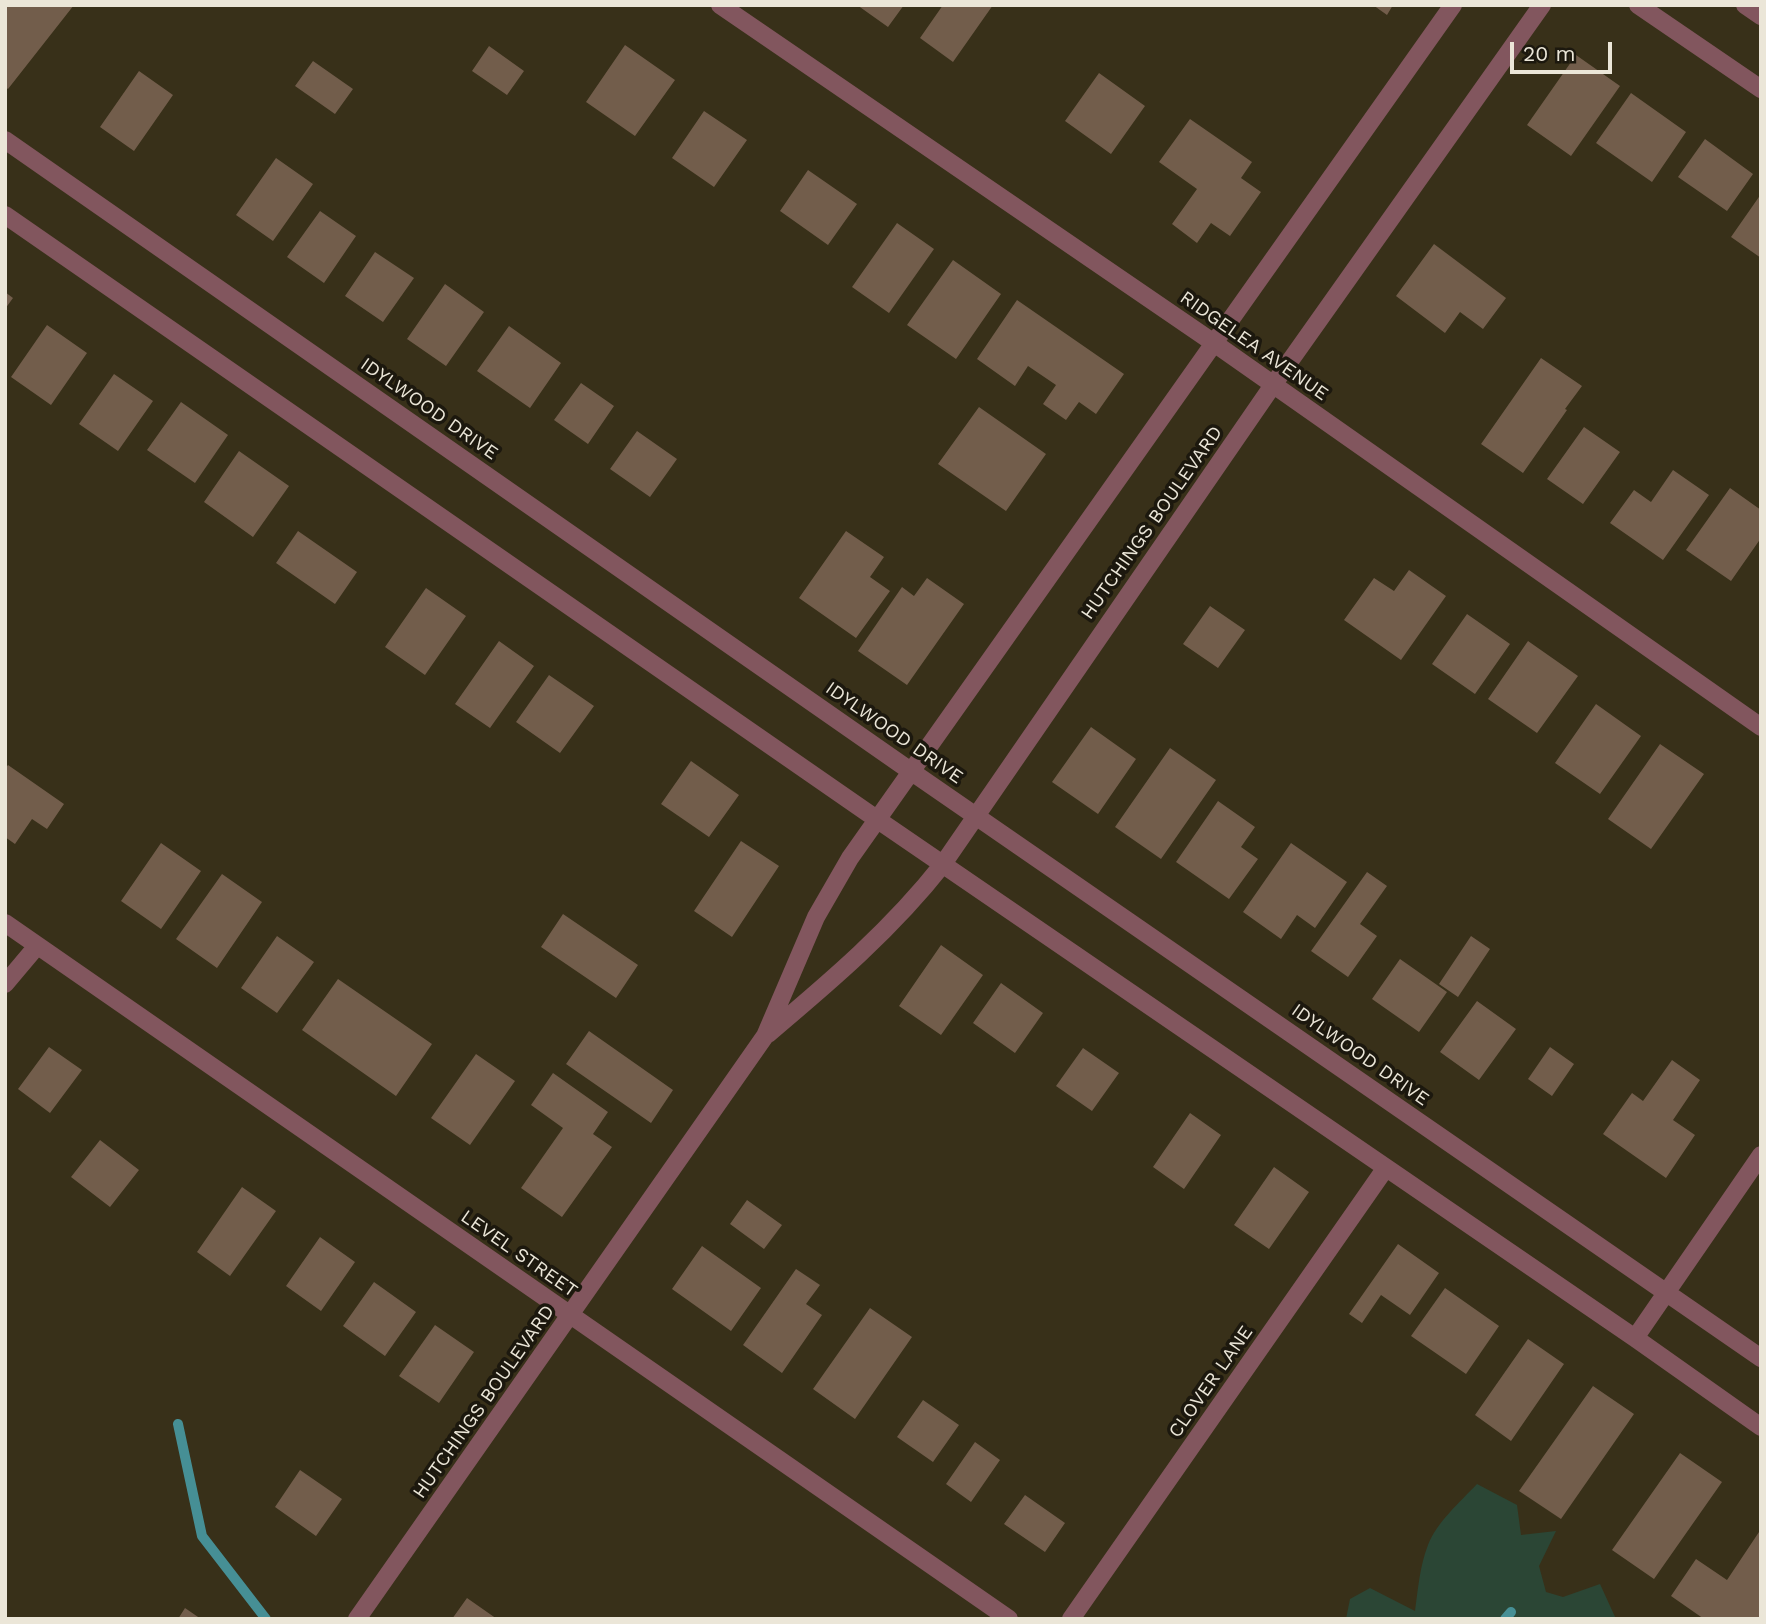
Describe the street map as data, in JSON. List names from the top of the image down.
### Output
{
  "streets": {
    "street": [
      "RIDGELEA AVENUE",
      "IDYLWOOD DRIVE",
      "HUTCHINGS BOULEVARD",
      "LEVEL STREET",
      "CLOVER LANE"
    ]
  },
  "crossings": [
    ["RIDGELEA AVENUE", "HUTCHINGS BOULEVARD"],
    ["IDYLWOOD DRIVE", "HUTCHINGS BOULEVARD"],
    ["HUTCHINGS BOULEVARD", "LEVEL STREET"]
  ],
  "scale_bar": "20 m"
}
